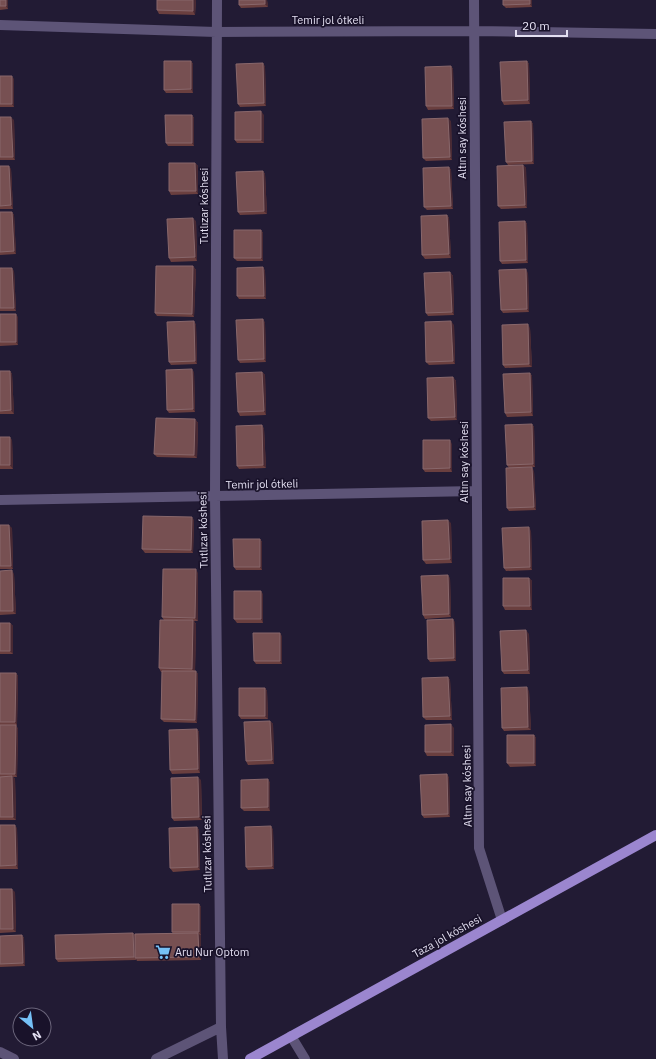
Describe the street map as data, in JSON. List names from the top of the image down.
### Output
{
  "streets": {
    "main road": ["Taza jol kóshesi"],
    "street": ["Temir jol ótkeli", "Altın say kóshesi", "Tutlızar kóshesi"]
  },
  "crossings": [
    ["Temir jol ótkeli", "Altın say kóshesi"],
    ["Temir jol ótkeli", "Tutlızar kóshesi"],
    ["Altın say kóshesi", "Taza jol kóshesi"]
  ],
  "places": {
    "supermarket": ["Aru Nur Optom"]
  },
  "scale_bar": "20 m",
  "north": "bottom right"
}
